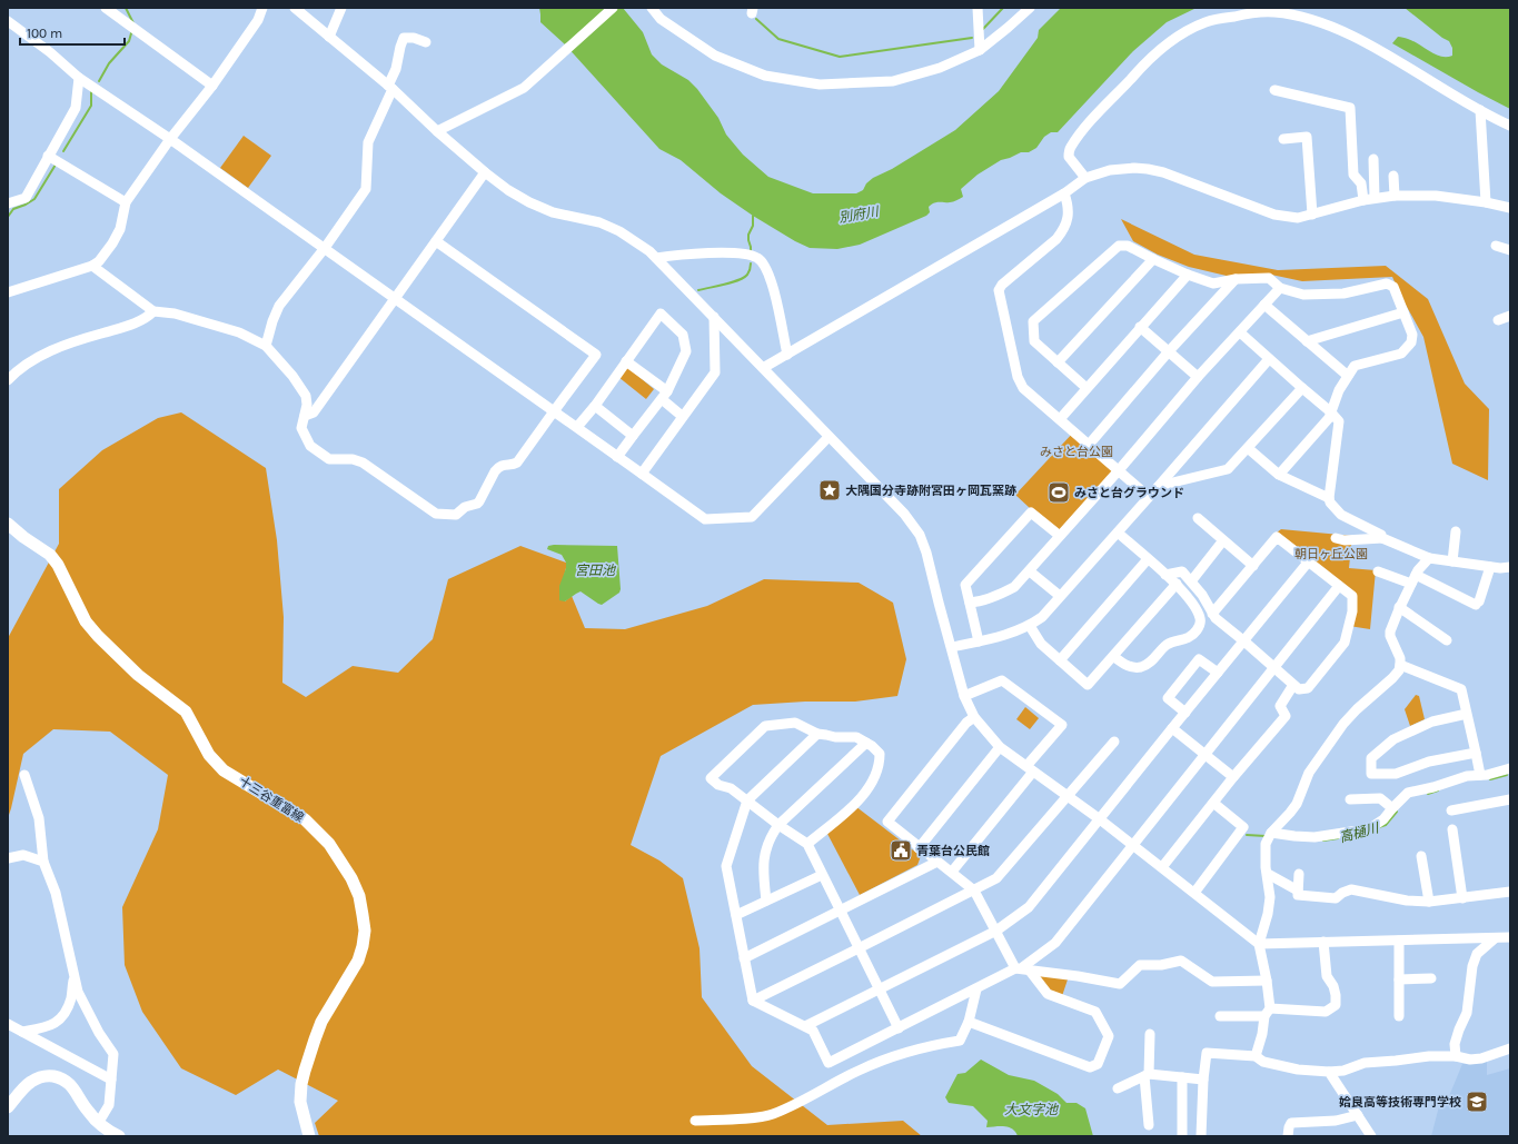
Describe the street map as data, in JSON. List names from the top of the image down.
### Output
{
  "streets": {
    "main road": ["十三谷重富線"]
  },
  "water": [
    "別府川",
    "宮田池",
    "高樋川",
    "大文字池"
  ],
  "parks": ["みさと台公園", "朝日ヶ丘公園"],
  "places": {
    "place": ["大隅国分寺跡附宮田ヶ岡瓦窯跡"],
    "sports": ["みさと台グラウンド"],
    "public building": ["青葉台公民館"],
    "school or university": ["姶良高等技術専門学校"]
  },
  "scale_bar": "100 m"
}
